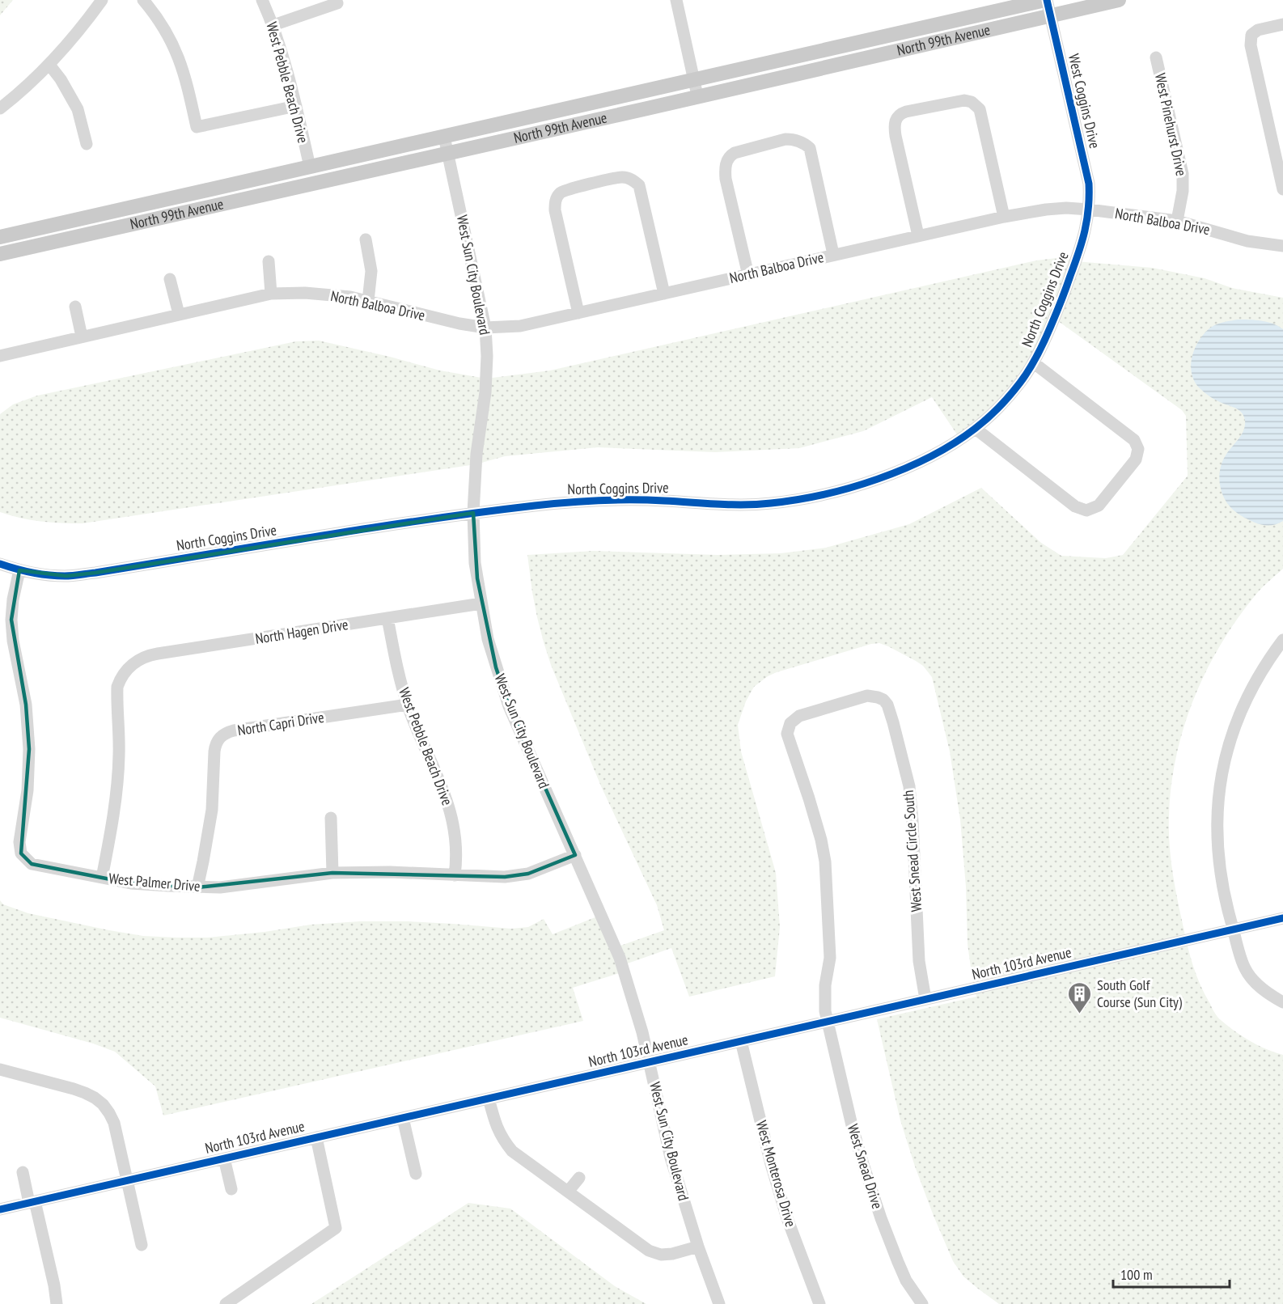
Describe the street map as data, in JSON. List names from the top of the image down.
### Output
{
  "streets": {
    "main road": ["North 99th Avenue"],
    "street": [
      "West Pebble Beach Drive",
      "West Coggins Drive",
      "West Pinehurst Drive",
      "North Balboa Drive",
      "West Sun City Boulevard",
      "North Coggins Drive",
      "North Hagen Drive",
      "North Capri Drive",
      "West Snead Circle South",
      "West Palmer Drive",
      "North 103rd Avenue",
      "West Snead Drive",
      "West Monterosa Drive"
    ]
  },
  "crossings": [
    ["North 99th Avenue", "West Pebble Beach Drive"],
    ["North 99th Avenue", "West Coggins Drive"],
    ["North 99th Avenue", "West Sun City Boulevard"],
    ["West Pebble Beach Drive", "North Hagen Drive"],
    ["West Pebble Beach Drive", "North Capri Drive"],
    ["West Pebble Beach Drive", "West Palmer Drive"],
    ["West Coggins Drive", "North Balboa Drive"],
    ["West Coggins Drive", "North Coggins Drive"],
    ["West Pinehurst Drive", "North Balboa Drive"],
    ["North Balboa Drive", "West Sun City Boulevard"],
    ["North Balboa Drive", "North Coggins Drive"],
    ["West Sun City Boulevard", "North Coggins Drive"],
    ["West Sun City Boulevard", "North Hagen Drive"],
    ["West Sun City Boulevard", "West Palmer Drive"],
    ["West Sun City Boulevard", "North 103rd Avenue"],
    ["North Coggins Drive", "West Palmer Drive"],
    ["North Capri Drive", "West Palmer Drive"],
    ["West Snead Circle South", "North 103rd Avenue"],
    ["West Snead Circle South", "West Snead Drive"],
    ["North 103rd Avenue", "West Snead Drive"],
    ["North 103rd Avenue", "West Monterosa Drive"]
  ],
  "places": {
    "building": ["South Golf Course (Sun City)"]
  },
  "scale_bar": "100 m"
}
